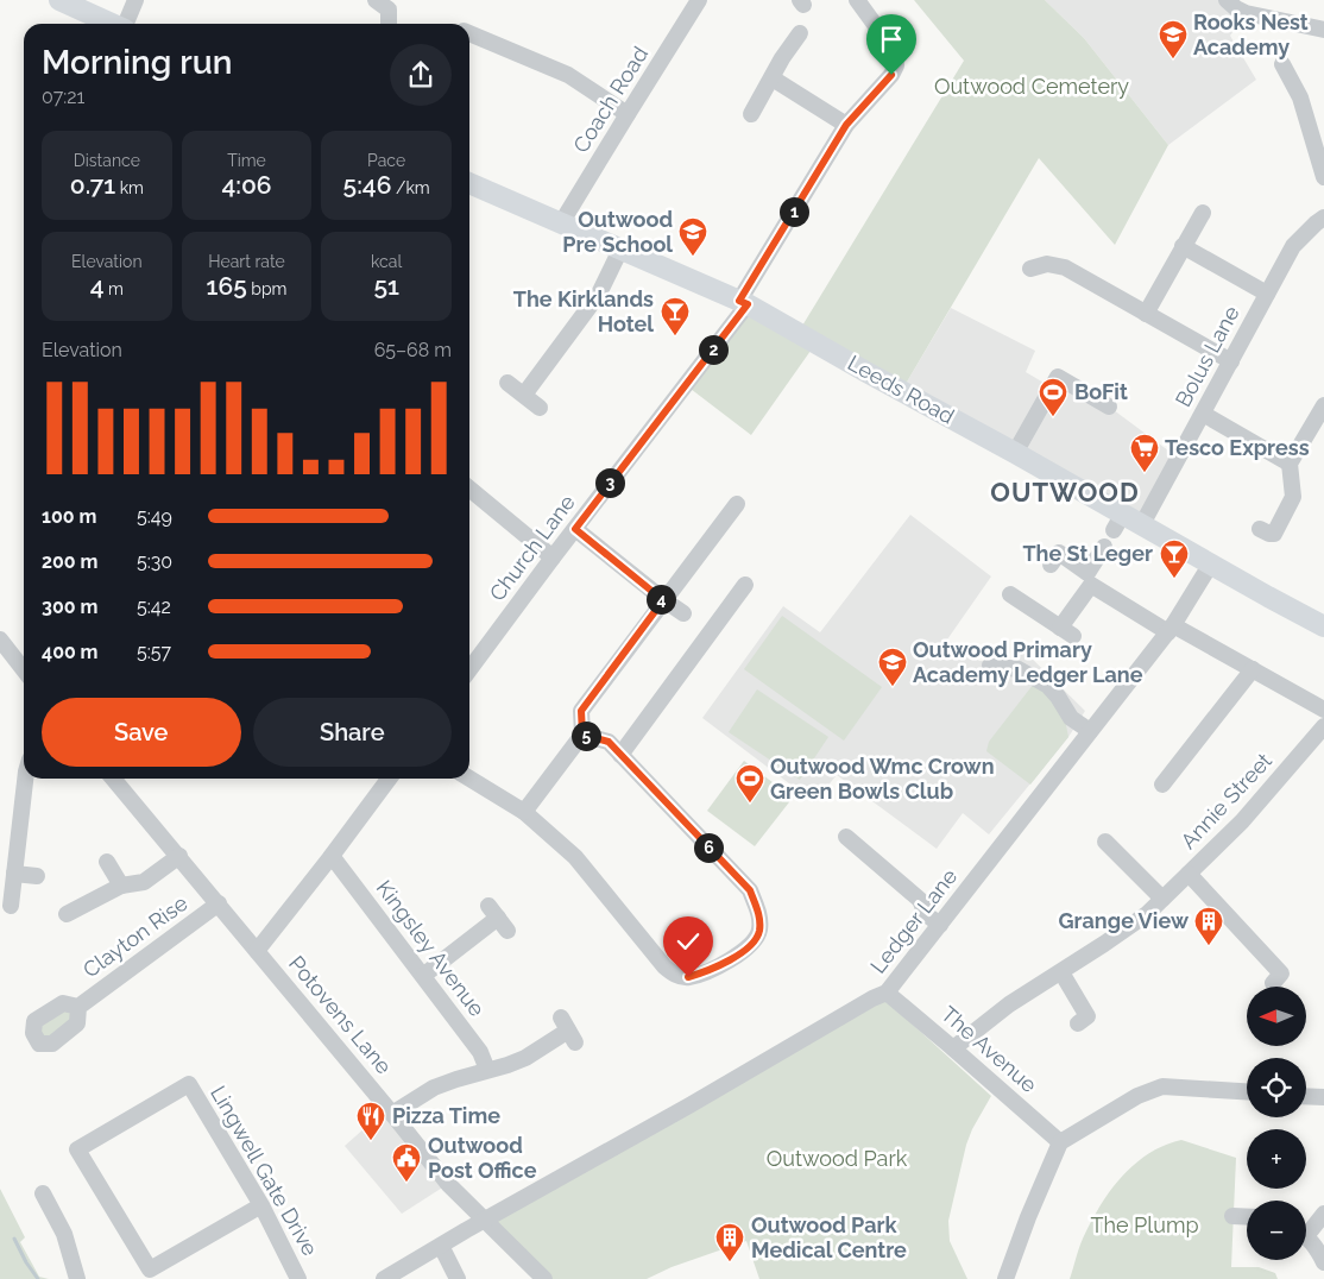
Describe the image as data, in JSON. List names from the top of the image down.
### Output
{
  "streets": {
    "main road": ["Leeds Road"],
    "street": [
      "Coach Road",
      "Bolus Lane",
      "Church Lane",
      "Annie Street",
      "Ledger Lane",
      "Clayton Rise",
      "Kingsley Avenue",
      "Potovens Lane",
      "The Avenue",
      "Lingwell Gate Drive"
    ]
  },
  "crossings": [
    ["Coach Road", "Leeds Road"],
    ["Bolus Lane", "Leeds Road"],
    ["Leeds Road", "Church Lane"],
    ["Leeds Road", "Ledger Lane"],
    ["Ledger Lane", "Potovens Lane"],
    ["Ledger Lane", "The Avenue"],
    ["Clayton Rise", "Potovens Lane"]
  ],
  "districts": ["OUTWOOD"],
  "parks": ["Outwood Cemetery", "Outwood Park", "The Plump"],
  "places": {
    "school or university": ["Rooks Nest Academy", "Outwood Pre School", "Outwood Primary Academy Ledger Lane"],
    "bar": ["The Kirklands Hotel", "The St Leger"],
    "sports": ["BoFit", "Outwood Wmc Crown Green Bowls Club"],
    "supermarket": ["Tesco Express"],
    "building": ["Grange View", "Outwood Park Medical Centre"],
    "restaurant": ["Pizza Time"],
    "public building": ["Outwood Post Office"]
  },
  "north": "left",
  "page": {
    "heading": ["Morning run", "07:21"],
    "stats": [
      ["Distance", "0.71 km"],
      ["Time", "4:06"],
      ["Pace", "5:46 /km"],
      ["Elevation", "4 m"],
      ["Heart rate", "165 bpm"],
      ["kcal", "51"]
    ],
    "pins": [
      "1",
      "2",
      "3",
      "4",
      "5",
      "6"
    ],
    "chart": ["Elevation", "65–68 m"],
    "list": [
      {
        "name": "100 m",
        "note": "5:49"
      },
      {
        "name": "200 m",
        "note": "5:30"
      },
      {
        "name": "300 m",
        "note": "5:42"
      },
      {
        "name": "400 m",
        "note": "5:57"
      }
    ],
    "buttons": ["Save", "Share"],
    "map_buttons": ["+", "−"]
  }
}
